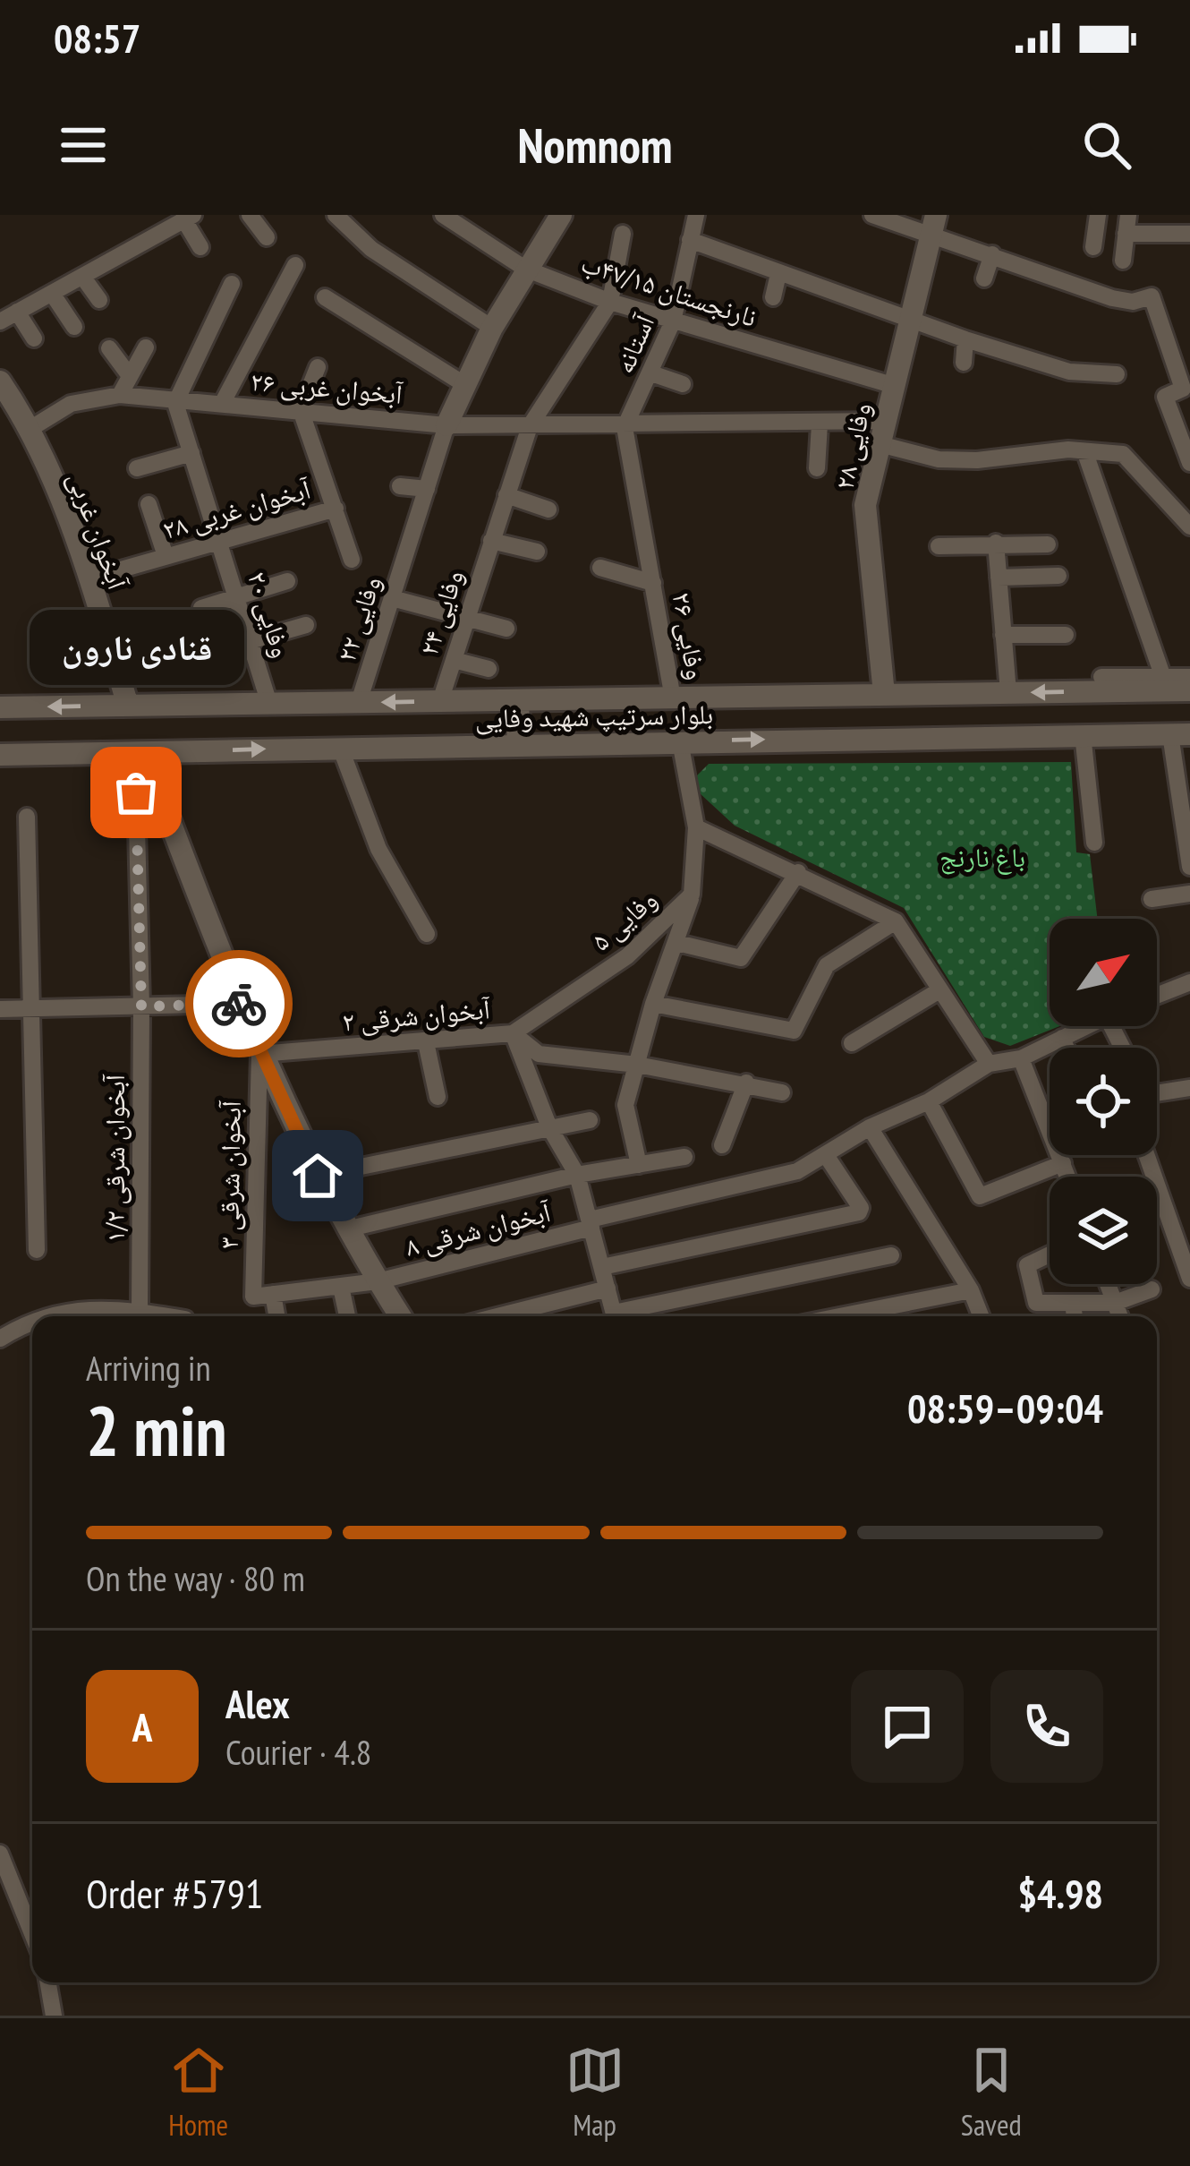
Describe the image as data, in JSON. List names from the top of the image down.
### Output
{
  "streets": {
    "main road": ["وفایی ۲۸", "آبخوان غربی", "بلوار سرتیپ شهید وفایی"],
    "street": [
      "نارنجستان ۴۷/۱۵ب",
      "آستانه",
      "آبخوان غربی ۲۶",
      "آبخوان غربی ۲۸",
      "وفایی ۲۴",
      "وفایی ۲۰",
      "وفایی ۲۲",
      "وفایی ۲۶",
      "وفایی ۵",
      "آبخوان شرقی ۲",
      "آبخوان شرقی ۱/۲",
      "آبخوان شرقی ۳",
      "آبخوان شرقی ۸"
    ]
  },
  "crossings": [
    ["نارنجستان ۴۷/۱۵ب", "آستانه"],
    ["نارنجستان ۴۷/۱۵ب", "وفایی ۲۸"],
    ["نارنجستان ۴۷/۱۵ب", "وفایی ۲۴"],
    ["آستانه", "آبخوان غربی ۲۶"],
    ["آستانه", "وفایی ۲۶"],
    ["آبخوان غربی ۲۶", "وفایی ۲۸"],
    ["آبخوان غربی ۲۶", "آبخوان غربی"],
    ["آبخوان غربی ۲۶", "وفایی ۲۴"],
    ["آبخوان غربی ۲۶", "وفایی ۲۰"],
    ["آبخوان غربی ۲۶", "وفایی ۲۲"],
    ["آبخوان غربی ۲۶", "وفایی ۲۶"],
    ["وفایی ۲۸", "بلوار سرتیپ شهید وفایی"],
    ["آبخوان غربی ۲۸", "آبخوان غربی"],
    ["آبخوان غربی ۲۸", "وفایی ۲۰"],
    ["آبخوان غربی", "بلوار سرتیپ شهید وفایی"],
    ["وفایی ۲۴", "بلوار سرتیپ شهید وفایی"],
    ["وفایی ۲۰", "بلوار سرتیپ شهید وفایی"],
    ["وفایی ۲۲", "بلوار سرتیپ شهید وفایی"],
    ["وفایی ۲۶", "بلوار سرتیپ شهید وفایی"],
    ["بلوار سرتیپ شهید وفایی", "وفایی ۵"],
    ["وفایی ۵", "آبخوان شرقی ۲"],
    ["آبخوان شرقی ۲", "آبخوان شرقی ۳"],
    ["آبخوان شرقی ۳", "آبخوان شرقی ۸"]
  ],
  "parks": ["باغ نارنج"],
  "places": ["قنادی نارون"],
  "north": "top right",
  "page": {
    "status": "08:57",
    "header": "Nomnom",
    "bubble": "قنادی نارون",
    "heading": ["2 min", "Arriving in", "08:59–09:04"],
    "panel": [
      "Alex",
      "Courier · 4.8",
      "Order #5791",
      "$4.98"
    ],
    "bar": "On the way · 80 m",
    "round": "A",
    "tabs": ["Home", "Map", "Saved"]
  }
}
